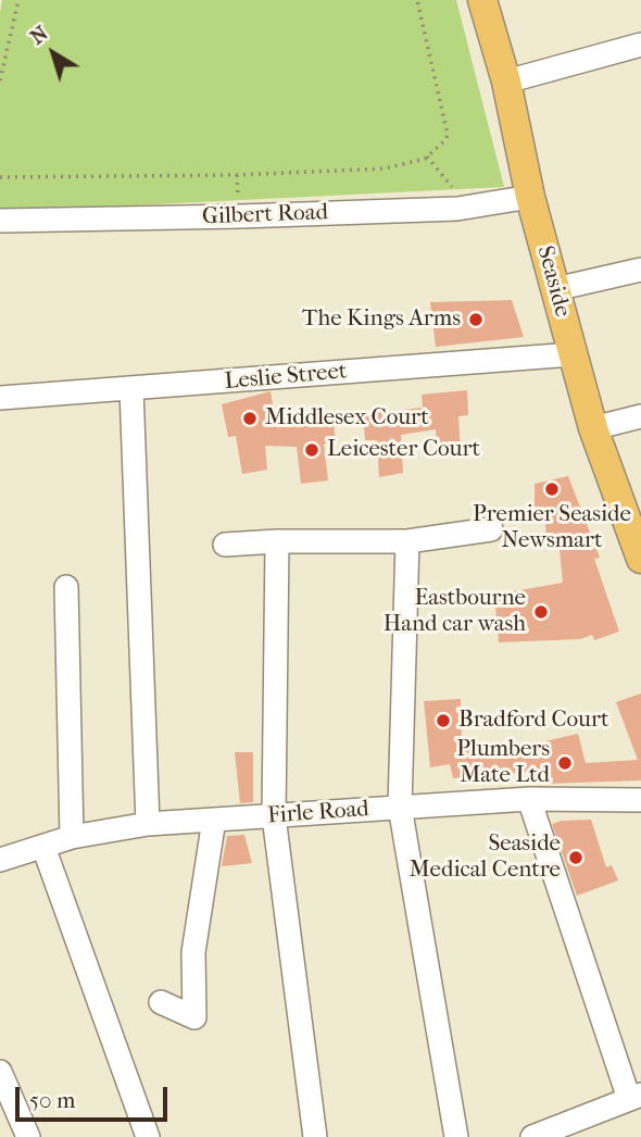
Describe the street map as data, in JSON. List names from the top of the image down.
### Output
{
  "streets": {
    "main road": ["Seaside"],
    "street": ["Gilbert Road", "Leslie Street", "Firle Road"]
  },
  "crossings": [
    ["Gilbert Road", "Seaside"],
    ["Seaside", "Leslie Street"]
  ],
  "places": [
    "The Kings Arms",
    "Middlesex Court",
    "Leicester Court",
    "Premier Seaside Newsmart",
    "Eastbourne Hand car wash",
    "Bradford Court",
    "Plumbers Mate Ltd",
    "Seaside Medical Centre"
  ],
  "scale_bar": "50 m",
  "north": "top left"
}
